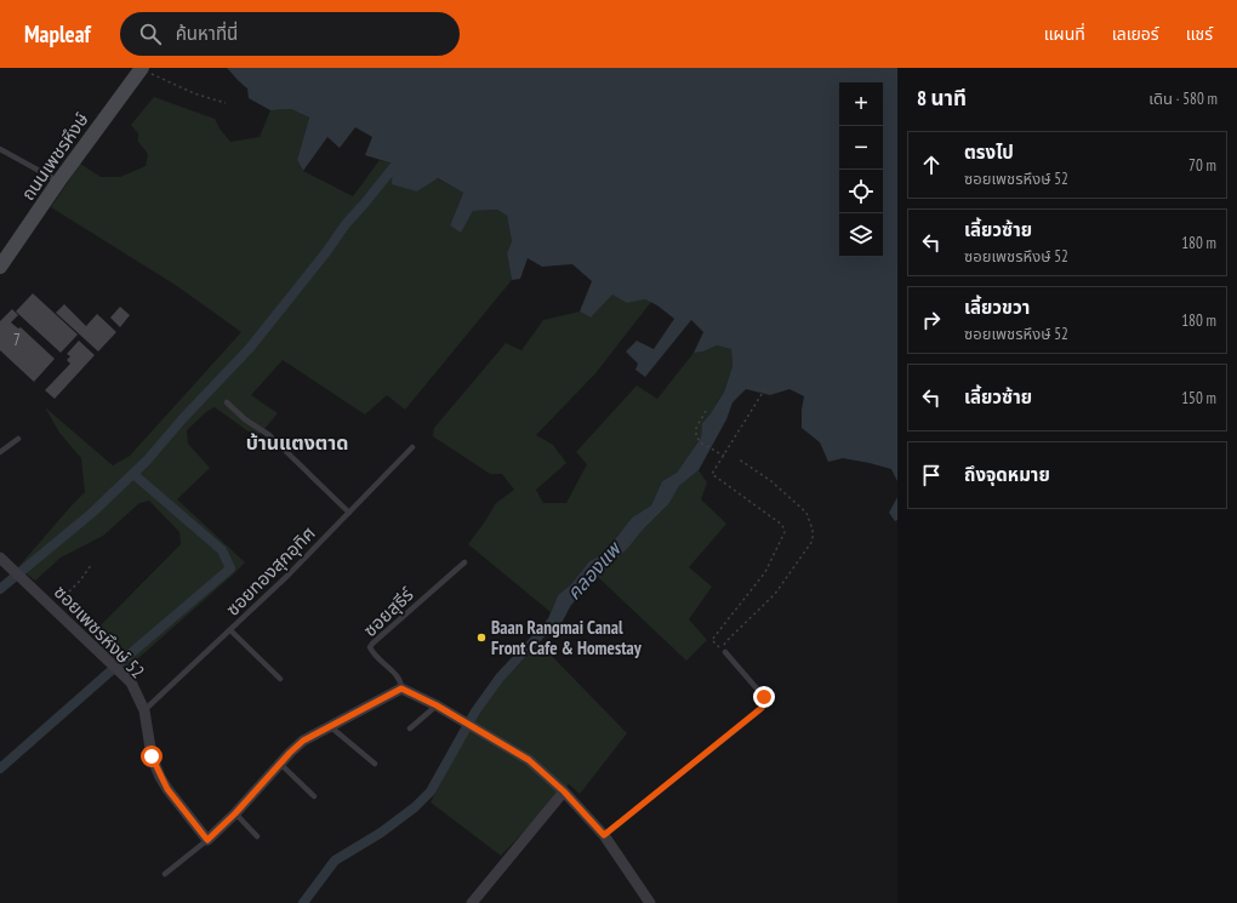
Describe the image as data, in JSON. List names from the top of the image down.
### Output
{
  "streets": {
    "main road": ["ถนนเพชรหึงษ์"],
    "street": ["ซอยเพชรหึงษ์ 52"],
    "lane": ["ซอยทองสุกอุทิศ", "ซอยสุธีร์"]
  },
  "crossings": [
    ["ซอยทองสุกอุทิศ", "ซอยเพชรหึงษ์ 52"]
  ],
  "districts": ["บ้านแตงตาด"],
  "water": ["คลองแพ"],
  "places": ["Baan Rangmai Canal Front Cafe & Homestay"],
  "house_numbers": ["7"],
  "page": {
    "header": "Mapleaf",
    "search": "ค้นหาที่นี่",
    "nav": ["แผนที่", "เลเยอร์", "แชร์"],
    "heading": ["8 นาที", "เดิน · 580 m"],
    "map_buttons": ["+", "−"],
    "list": [
      ["ตรงไป", "ซอยเพชรหึงษ์ 52", "70 m"],
      ["เลี้ยวซ้าย", "ซอยเพชรหึงษ์ 52", "180 m"],
      ["เลี้ยวขวา", "ซอยเพชรหึงษ์ 52", "180 m"],
      ["เลี้ยวซ้าย", "150 m"],
      "ถึงจุดหมาย"
    ]
  }
}
